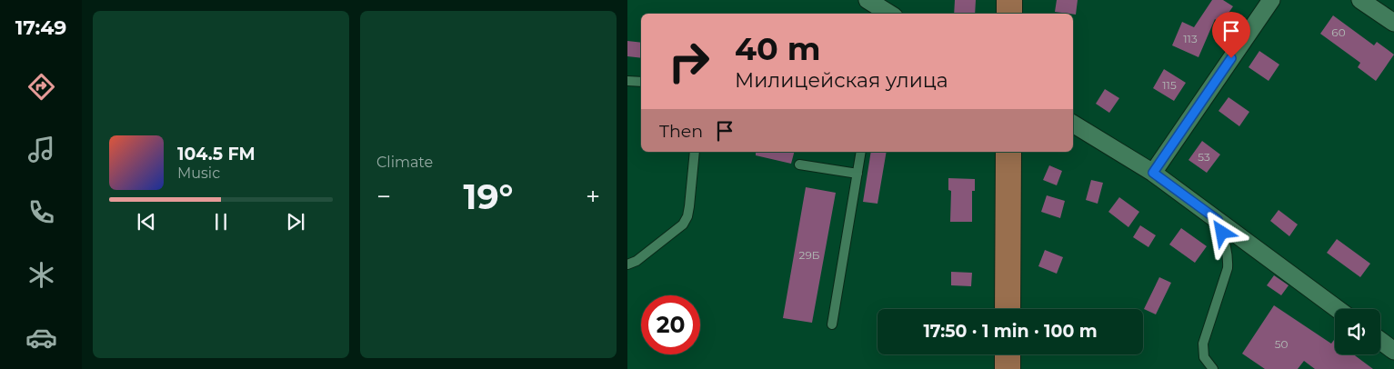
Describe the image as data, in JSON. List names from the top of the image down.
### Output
{
  "house_numbers": [
    "60",
    "113",
    "115",
    "53",
    "29Б",
    "50"
  ],
  "page": {
    "tabs": "17:49",
    "tile": "Climate",
    "turn": ["40 m", "Милицейская улица"],
    "then": "Then",
    "song": ["104.5 FM", "Music"],
    "heat": ["−", "19°", "+"],
    "limit": "20",
    "trip": "17:50 · 1 min · 100 m"
  }
}
